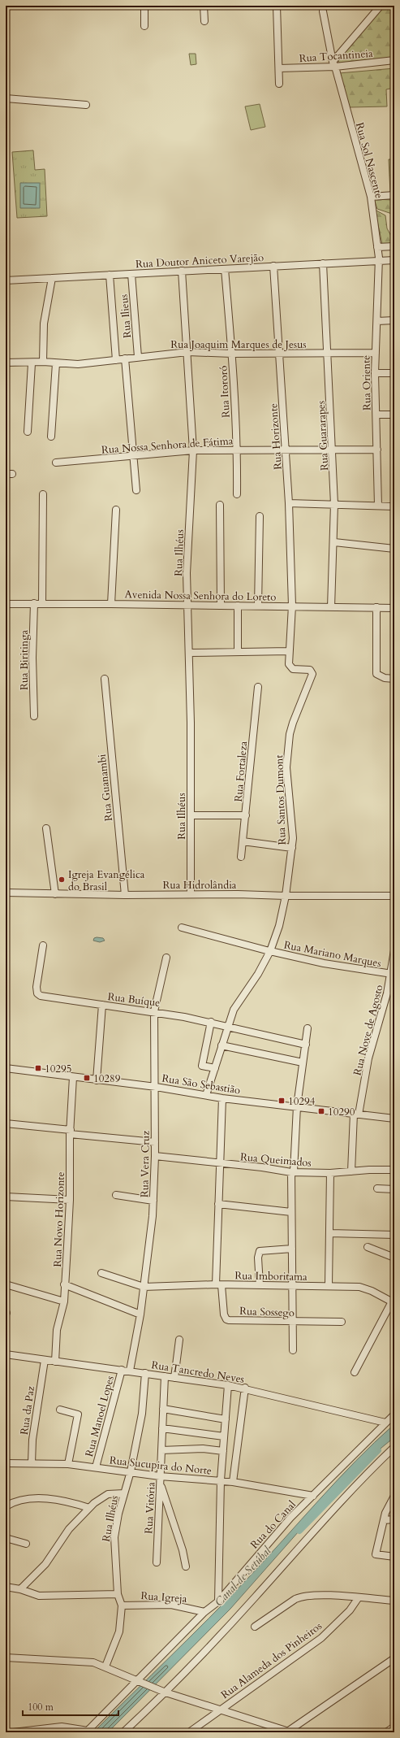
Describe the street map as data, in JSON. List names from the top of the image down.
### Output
{
  "streets": {
    "street": [
      "Rua Tocantineia",
      "Rua Sol Nascente",
      "Rua Doutor Aniceto Varejão",
      "Rua Ilieus",
      "Rua Joaquim Marques de Jesus",
      "Rua Oriente",
      "Rua Itororó",
      "Rua Guararapes",
      "Rua Horizonte",
      "Rua Nossa Senhora de Fátima",
      "Rua Ilhéus",
      "Avenida Nossa Senhora do Loreto",
      "Rua Biritinga",
      "Rua Fortaleza",
      "Rua Guanambi",
      "Rua Santos Dumont",
      "Rua Hidrolândia",
      "Rua Mariano Marques",
      "Rua Buíque",
      "Rua Nove de Agosto",
      "Rua São Sebastião",
      "Rua Queimados",
      "Rua Vera Cruz",
      "Rua Novo Horizonte",
      "Rua Imboritama",
      "Rua Sossego",
      "Rua Tancredo Neves",
      "Rua da Paz",
      "Rua Manoel Lopes",
      "Rua Sucupira do Norte",
      "Rua Vitória",
      "Rua do Canal",
      "Rua Igreja",
      "Rua Alameda dos Pinheiros"
    ]
  },
  "crossings": [
    ["Rua Tocantineia", "Rua Sol Nascente"],
    ["Rua Sol Nascente", "Rua Doutor Aniceto Varejão"],
    ["Rua Sol Nascente", "Rua Oriente"],
    ["Rua Doutor Aniceto Varejão", "Rua Ilieus"],
    ["Rua Doutor Aniceto Varejão", "Rua Oriente"],
    ["Rua Doutor Aniceto Varejão", "Rua Itororó"],
    ["Rua Doutor Aniceto Varejão", "Rua Guararapes"],
    ["Rua Doutor Aniceto Varejão", "Rua Horizonte"],
    ["Rua Doutor Aniceto Varejão", "Rua Ilhéus"],
    ["Rua Ilieus", "Rua Joaquim Marques de Jesus"],
    ["Rua Joaquim Marques de Jesus", "Rua Oriente"],
    ["Rua Joaquim Marques de Jesus", "Rua Itororó"],
    ["Rua Joaquim Marques de Jesus", "Rua Guararapes"],
    ["Rua Joaquim Marques de Jesus", "Rua Horizonte"],
    ["Rua Joaquim Marques de Jesus", "Rua Ilhéus"],
    ["Rua Oriente", "Rua Nossa Senhora de Fátima"],
    ["Rua Itororó", "Rua Nossa Senhora de Fátima"],
    ["Rua Guararapes", "Rua Nossa Senhora de Fátima"],
    ["Rua Guararapes", "Avenida Nossa Senhora do Loreto"],
    ["Rua Horizonte", "Rua Nossa Senhora de Fátima"],
    ["Rua Horizonte", "Avenida Nossa Senhora do Loreto"],
    ["Rua Horizonte", "Rua Santos Dumont"],
    ["Rua Nossa Senhora de Fátima", "Rua Ilhéus"],
    ["Rua Ilhéus", "Avenida Nossa Senhora do Loreto"],
    ["Rua Ilhéus", "Rua Hidrolândia"],
    ["Rua Ilhéus", "Rua Tancredo Neves"],
    ["Rua Ilhéus", "Rua Sucupira do Norte"],
    ["Rua Ilhéus", "Rua Igreja"],
    ["Avenida Nossa Senhora do Loreto", "Rua Biritinga"],
    ["Rua Guanambi", "Rua Hidrolândia"],
    ["Rua Santos Dumont", "Rua Hidrolândia"],
    ["Rua Santos Dumont", "Rua Mariano Marques"],
    ["Rua Santos Dumont", "Rua Buíque"],
    ["Rua Santos Dumont", "Rua São Sebastião"],
    ["Rua Mariano Marques", "Rua Nove de Agosto"],
    ["Rua Buíque", "Rua Vera Cruz"],
    ["Rua Nove de Agosto", "Rua São Sebastião"],
    ["Rua Nove de Agosto", "Rua Queimados"],
    ["Rua São Sebastião", "Rua Vera Cruz"],
    ["Rua São Sebastião", "Rua Novo Horizonte"],
    ["Rua Queimados", "Rua Vera Cruz"],
    ["Rua Vera Cruz", "Rua Imboritama"],
    ["Rua Vera Cruz", "Rua Tancredo Neves"],
    ["Rua Novo Horizonte", "Rua Tancredo Neves"],
    ["Rua Imboritama", "Rua Sossego"],
    ["Rua Tancredo Neves", "Rua da Paz"],
    ["Rua Tancredo Neves", "Rua Manoel Lopes"],
    ["Rua Tancredo Neves", "Rua Vitória"],
    ["Rua Tancredo Neves", "Rua do Canal"],
    ["Rua da Paz", "Rua Sucupira do Norte"],
    ["Rua Manoel Lopes", "Rua Sucupira do Norte"],
    ["Rua Sucupira do Norte", "Rua Vitória"],
    ["Rua Sucupira do Norte", "Rua do Canal"],
    ["Rua do Canal", "Rua Igreja"]
  ],
  "water": ["Canal de Setúbal"],
  "places": {
    "other": ["Igreja Evangélica do Brasil"],
    "transit": [
      "10295",
      "10289",
      "10294",
      "10290"
    ]
  },
  "scale_bar": "100 m"
}
